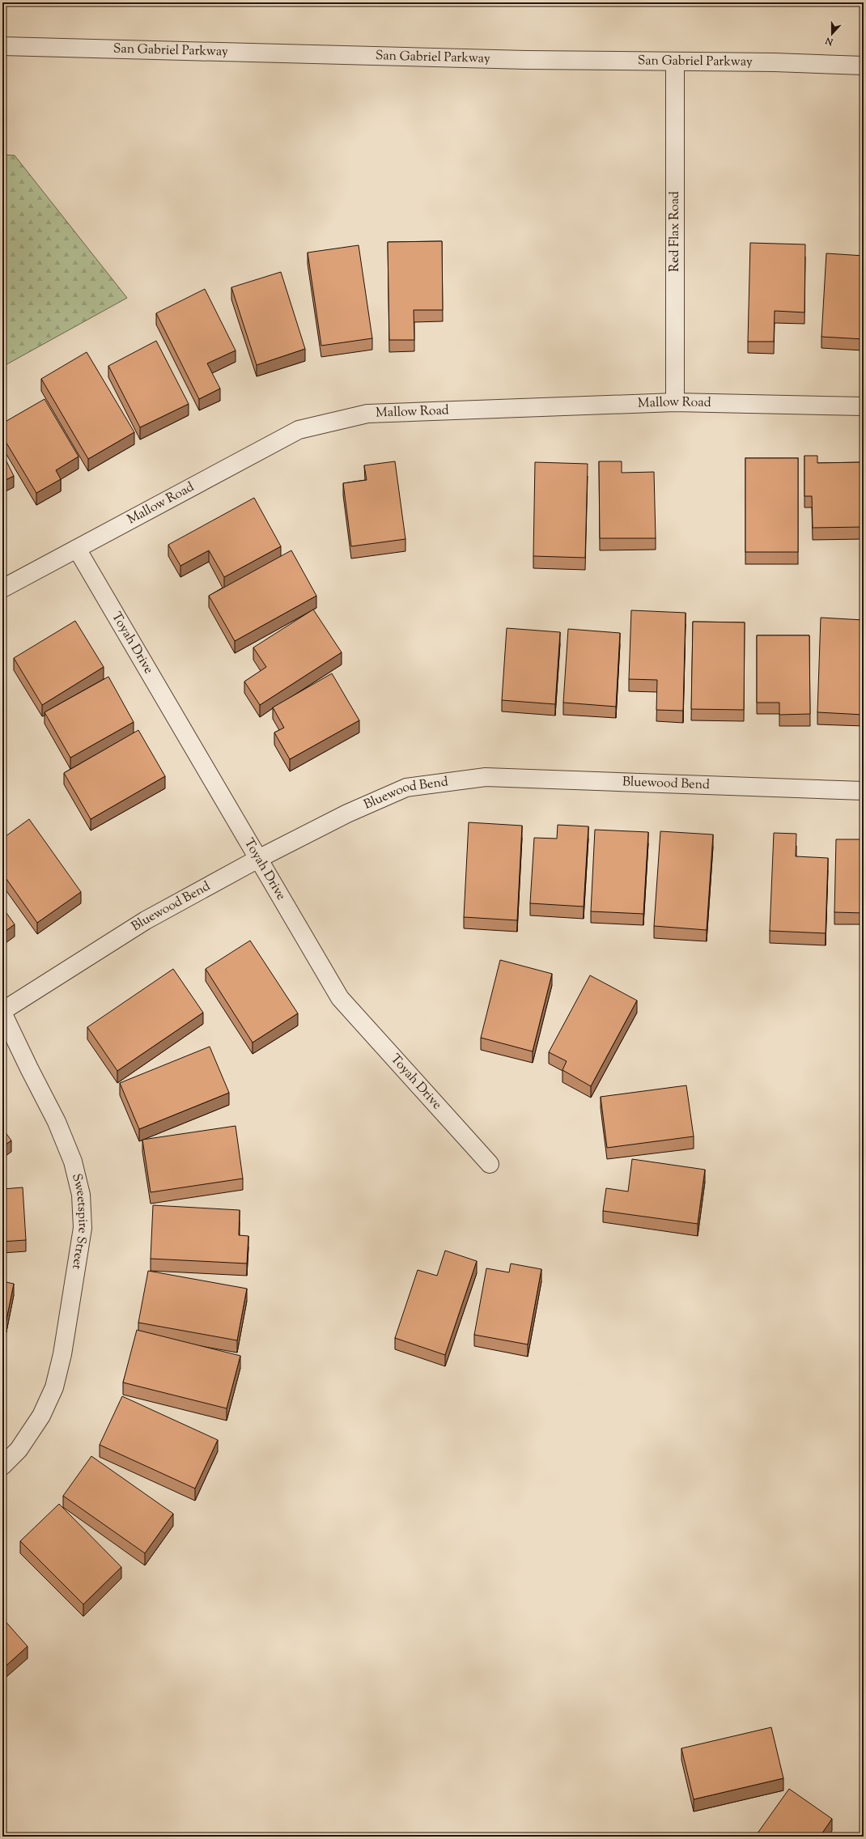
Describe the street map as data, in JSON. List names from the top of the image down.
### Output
{
  "streets": {
    "street": [
      "San Gabriel Parkway",
      "Red Flax Road",
      "Mallow Road",
      "Toyah Drive",
      "Bluewood Bend",
      "Sweetspire Street"
    ]
  },
  "crossings": [
    ["San Gabriel Parkway", "Red Flax Road"],
    ["Red Flax Road", "Mallow Road"],
    ["Mallow Road", "Toyah Drive"],
    ["Toyah Drive", "Bluewood Bend"],
    ["Bluewood Bend", "Sweetspire Street"]
  ],
  "north": "bottom"
}
